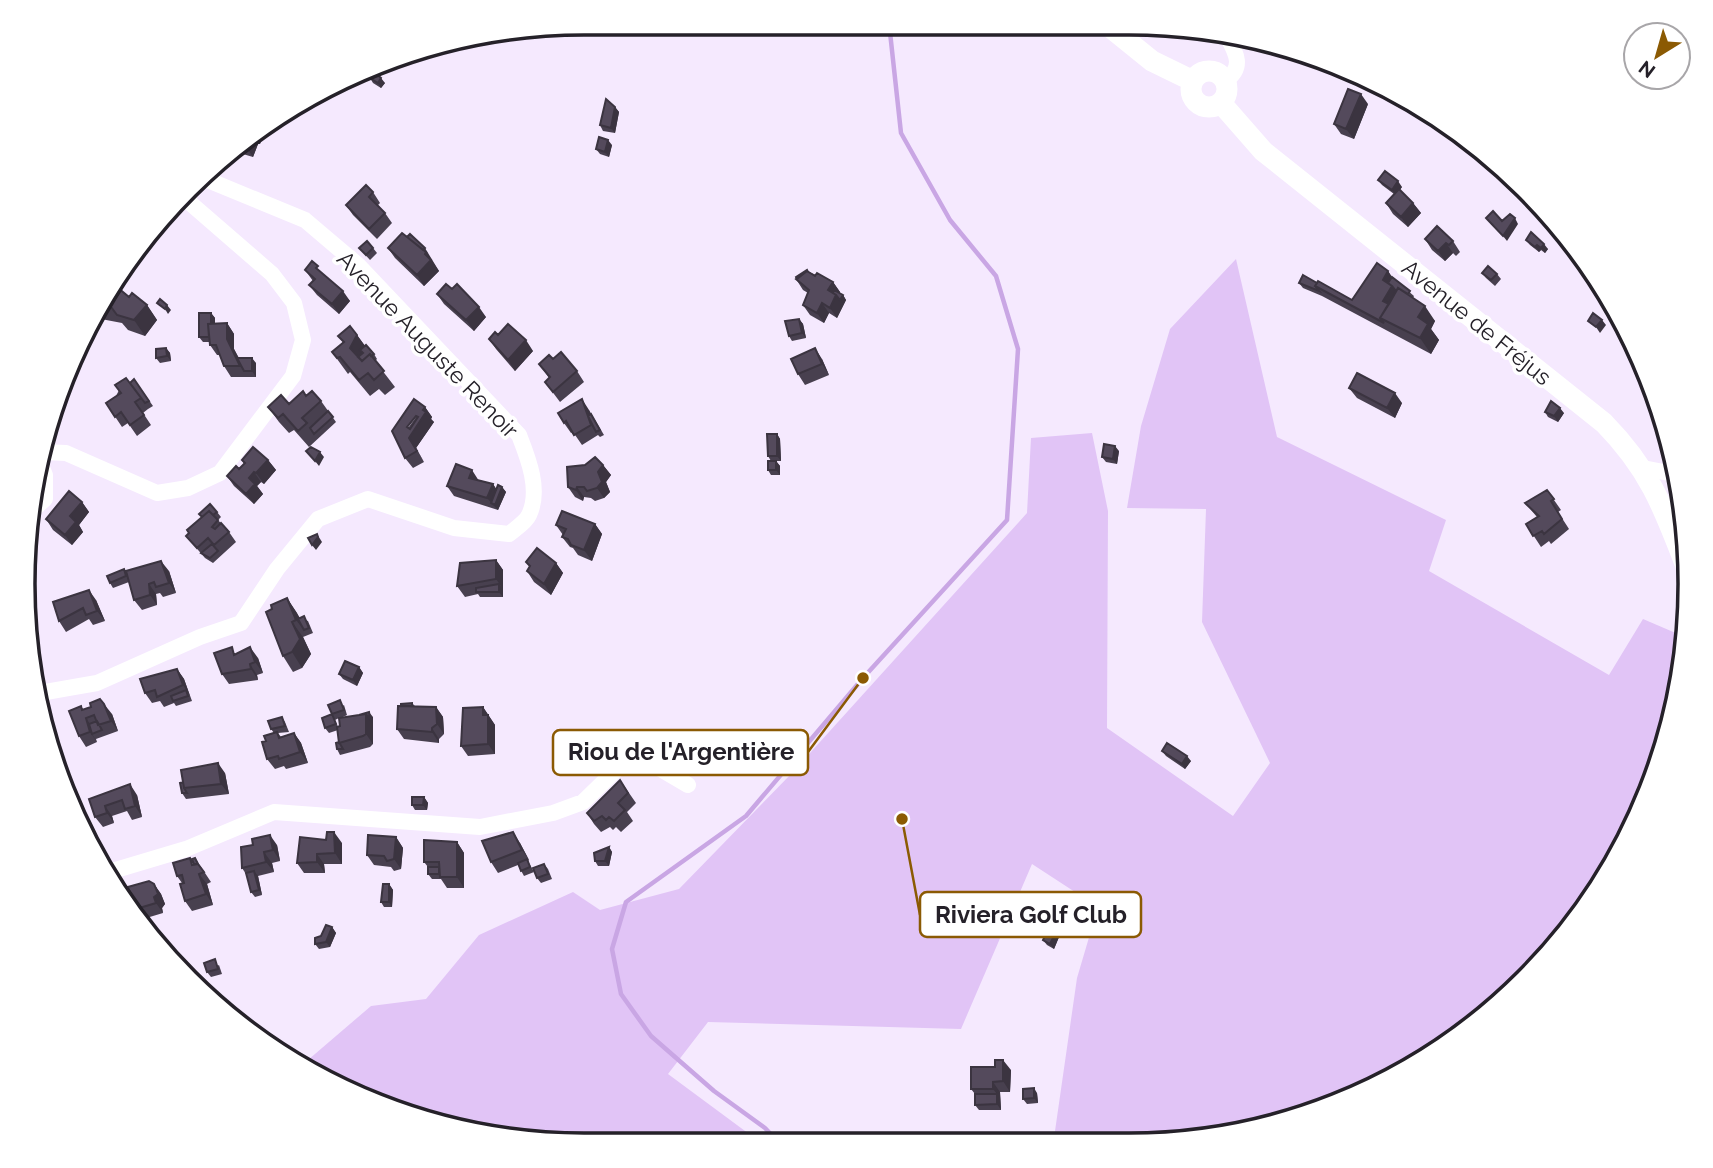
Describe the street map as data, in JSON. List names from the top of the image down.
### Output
{
  "streets": {
    "main road": ["Avenue de Fréjus"],
    "street": ["Avenue Auguste Renoir"]
  },
  "places": ["Riou de l'Argentière", "Riviera Golf Club"],
  "north": "bottom left"
}
